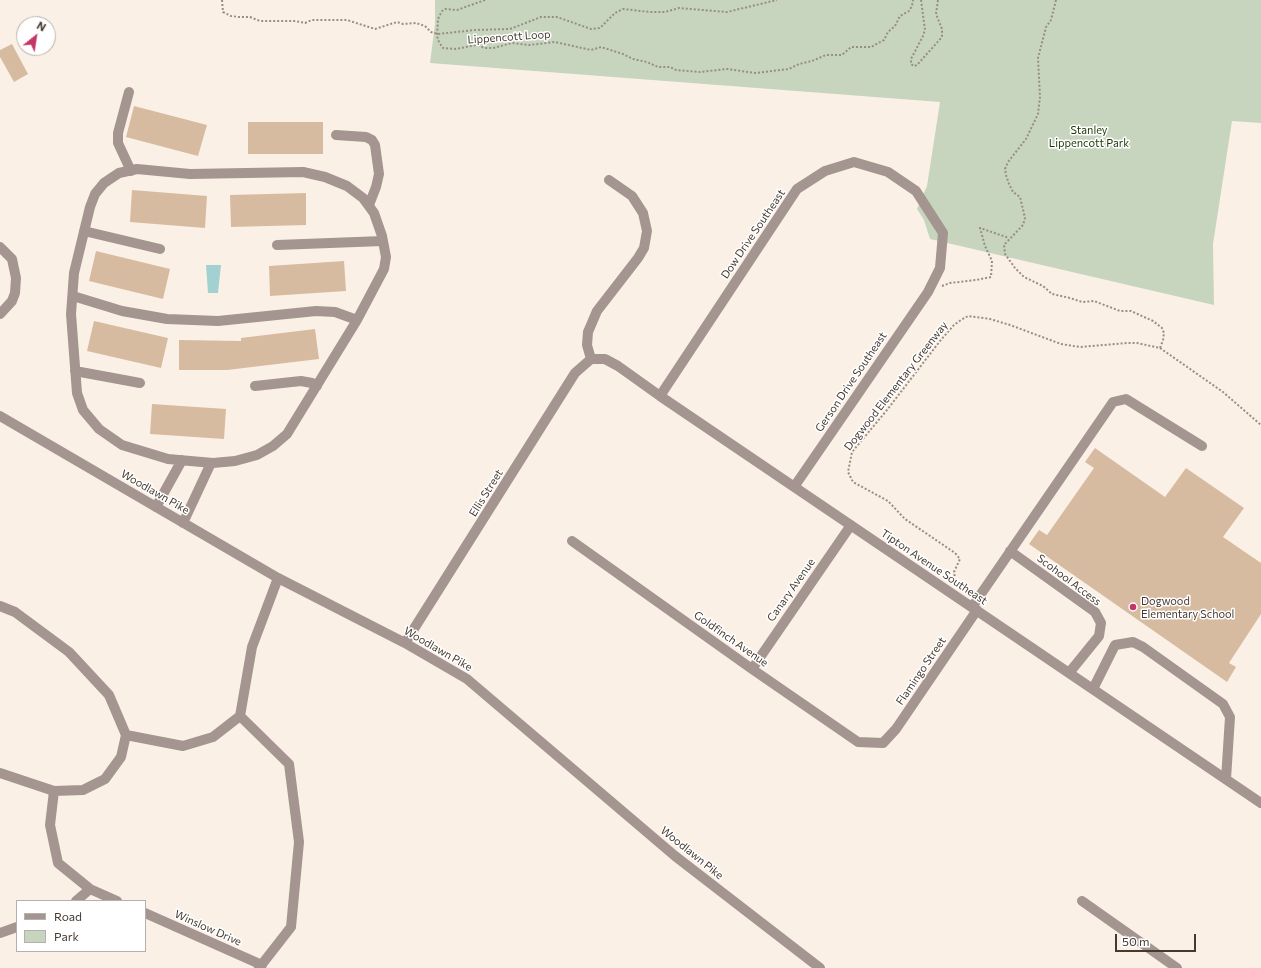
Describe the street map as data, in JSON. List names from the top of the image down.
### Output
{
  "streets": {
    "street": [
      "Dow Drive Southeast",
      "Gerson Drive Southeast",
      "Woodlawn Pike",
      "Ellis Street",
      "Tipton Avenue Southeast",
      "Scohool Access",
      "Canary Avenue",
      "Goldfinch Avenue",
      "Flamingo Street",
      "Winslow Drive"
    ],
    "path": ["Lippencott Loop", "Dogwood Elementary Greenway"]
  },
  "crossings": [
    ["Dow Drive Southeast", "Gerson Drive Southeast"],
    ["Dow Drive Southeast", "Tipton Avenue Southeast"],
    ["Gerson Drive Southeast", "Tipton Avenue Southeast"],
    ["Dogwood Elementary Greenway", "Tipton Avenue Southeast"],
    ["Woodlawn Pike", "Ellis Street"],
    ["Ellis Street", "Tipton Avenue Southeast"],
    ["Tipton Avenue Southeast", "Scohool Access"],
    ["Tipton Avenue Southeast", "Canary Avenue"],
    ["Tipton Avenue Southeast", "Flamingo Street"],
    ["Scohool Access", "Flamingo Street"],
    ["Canary Avenue", "Goldfinch Avenue"],
    ["Goldfinch Avenue", "Flamingo Street"]
  ],
  "parks": ["Stanley Lippencott Park"],
  "places": ["Dogwood Elementary School"],
  "legend": ["Road", "Park"],
  "scale_bar": "50 m",
  "north": "top right"
}
